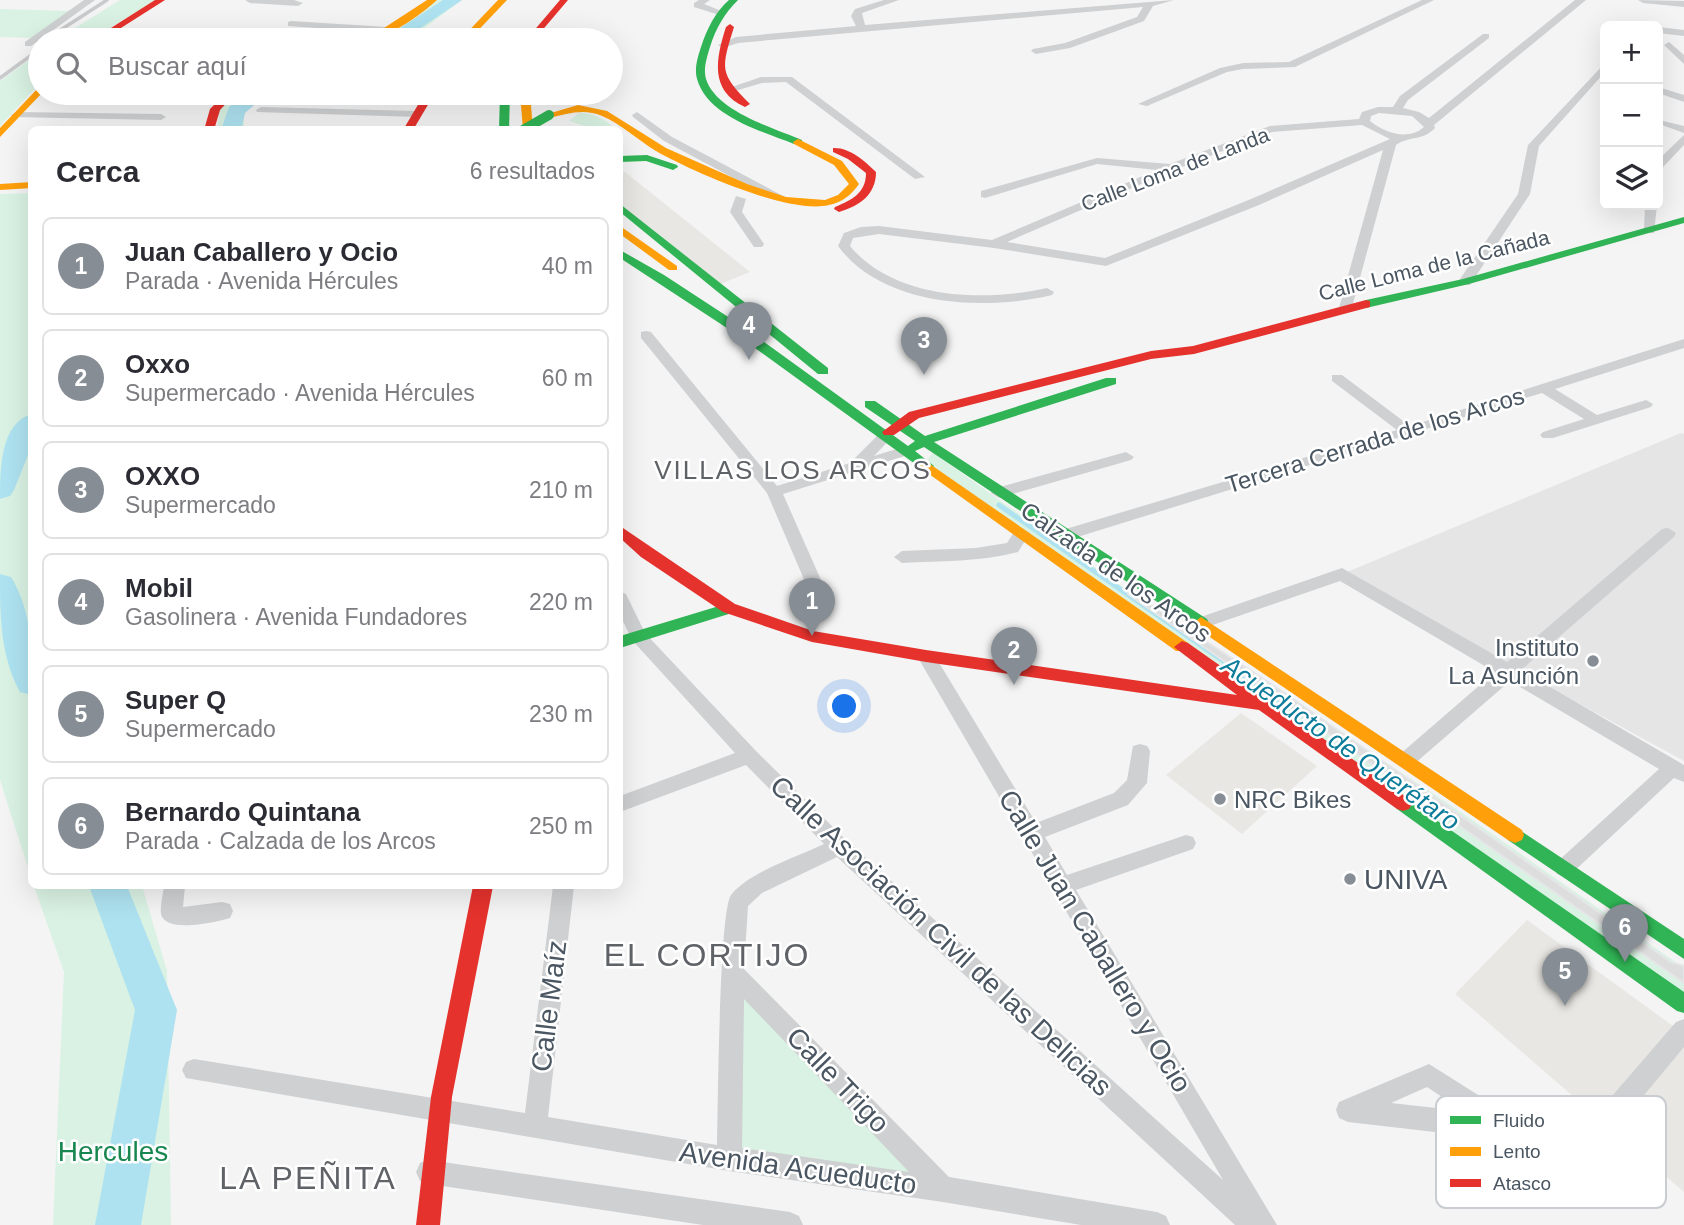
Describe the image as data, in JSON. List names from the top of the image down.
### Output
{
  "streets": {
    "street": [
      "Calle Loma de Landa",
      "Calle Loma de la Cañada",
      "Tercera Cerrada de los Arcos",
      "Calzada de los Arcos",
      "Calle Asociación Civil de las Delicias",
      "Calle Juan Caballero y Ocio",
      "Calle Maíz",
      "Calle Trigo",
      "Avenida Acueducto"
    ]
  },
  "crossings": [
    ["Calle Loma de la Cañada", "Calzada de los Arcos"],
    ["Tercera Cerrada de los Arcos", "Calzada de los Arcos"],
    ["Calle Maíz", "Avenida Acueducto"],
    ["Calle Trigo", "Avenida Acueducto"]
  ],
  "districts": ["VILLAS LOS ARCOS", "EL CORTIJO", "LA PEÑITA"],
  "water": ["Acueducto de Querétaro"],
  "parks": ["Hercules"],
  "places": ["Instituto La Asunción", "NRC Bikes", "UNIVA"],
  "legend": ["Fluido", "Lento", "Atasco"],
  "page": {
    "map_buttons": ["+", "−"],
    "search": "Buscar aquí",
    "heading": ["Cerca", "6 resultados"],
    "list": [
      {
        "mark": "1",
        "name": "Juan Caballero y Ocio",
        "note": "Parada · Avenida Hércules",
        "value": "40 m"
      },
      {
        "mark": "2",
        "name": "Oxxo",
        "note": "Supermercado · Avenida Hércules",
        "value": "60 m"
      },
      {
        "mark": "3",
        "name": "OXXO",
        "note": "Supermercado",
        "value": "210 m"
      },
      {
        "mark": "4",
        "name": "Mobil",
        "note": "Gasolinera · Avenida Fundadores",
        "value": "220 m"
      },
      {
        "mark": "5",
        "name": "Super Q",
        "note": "Supermercado",
        "value": "230 m"
      },
      {
        "mark": "6",
        "name": "Bernardo Quintana",
        "note": "Parada · Calzada de los Arcos",
        "value": "250 m"
      }
    ],
    "pins": [
      "4",
      "3",
      "1",
      "2",
      "6",
      "5"
    ]
  }
}
